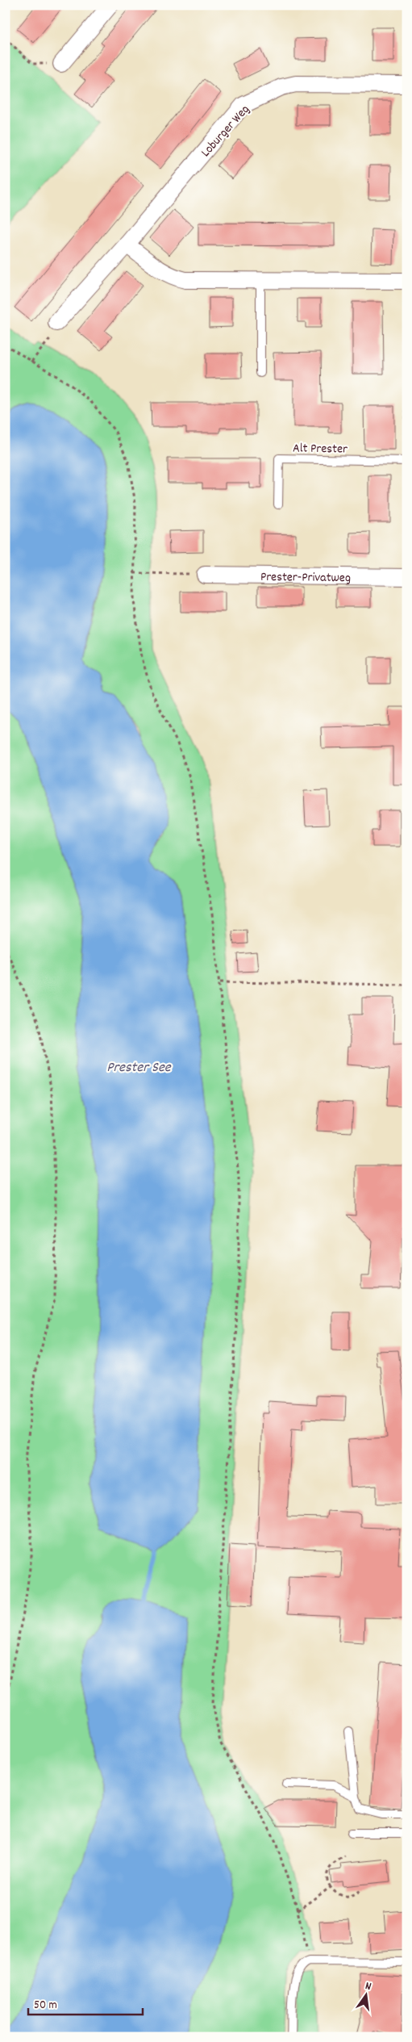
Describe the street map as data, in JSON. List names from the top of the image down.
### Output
{
  "streets": {
    "street": ["Loburger Weg", "Prester-Privatweg"],
    "lane": ["Alt Prester"]
  },
  "water": ["Prester See"],
  "scale_bar": "50 m",
  "north": "top"
}
